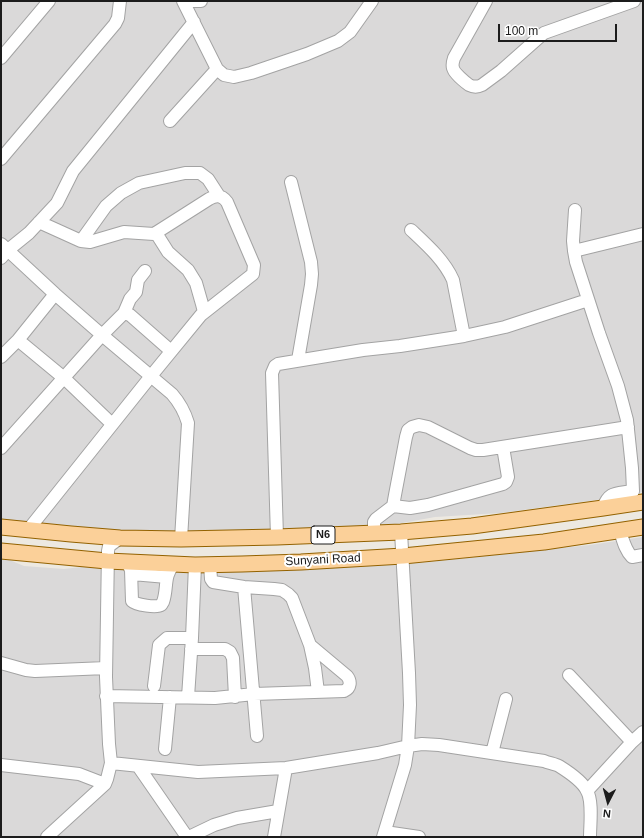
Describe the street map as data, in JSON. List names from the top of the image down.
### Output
{
  "streets": {
    "main road": ["N6", "Sunyani Road"]
  },
  "scale_bar": "100 m",
  "north": "bottom"
}
